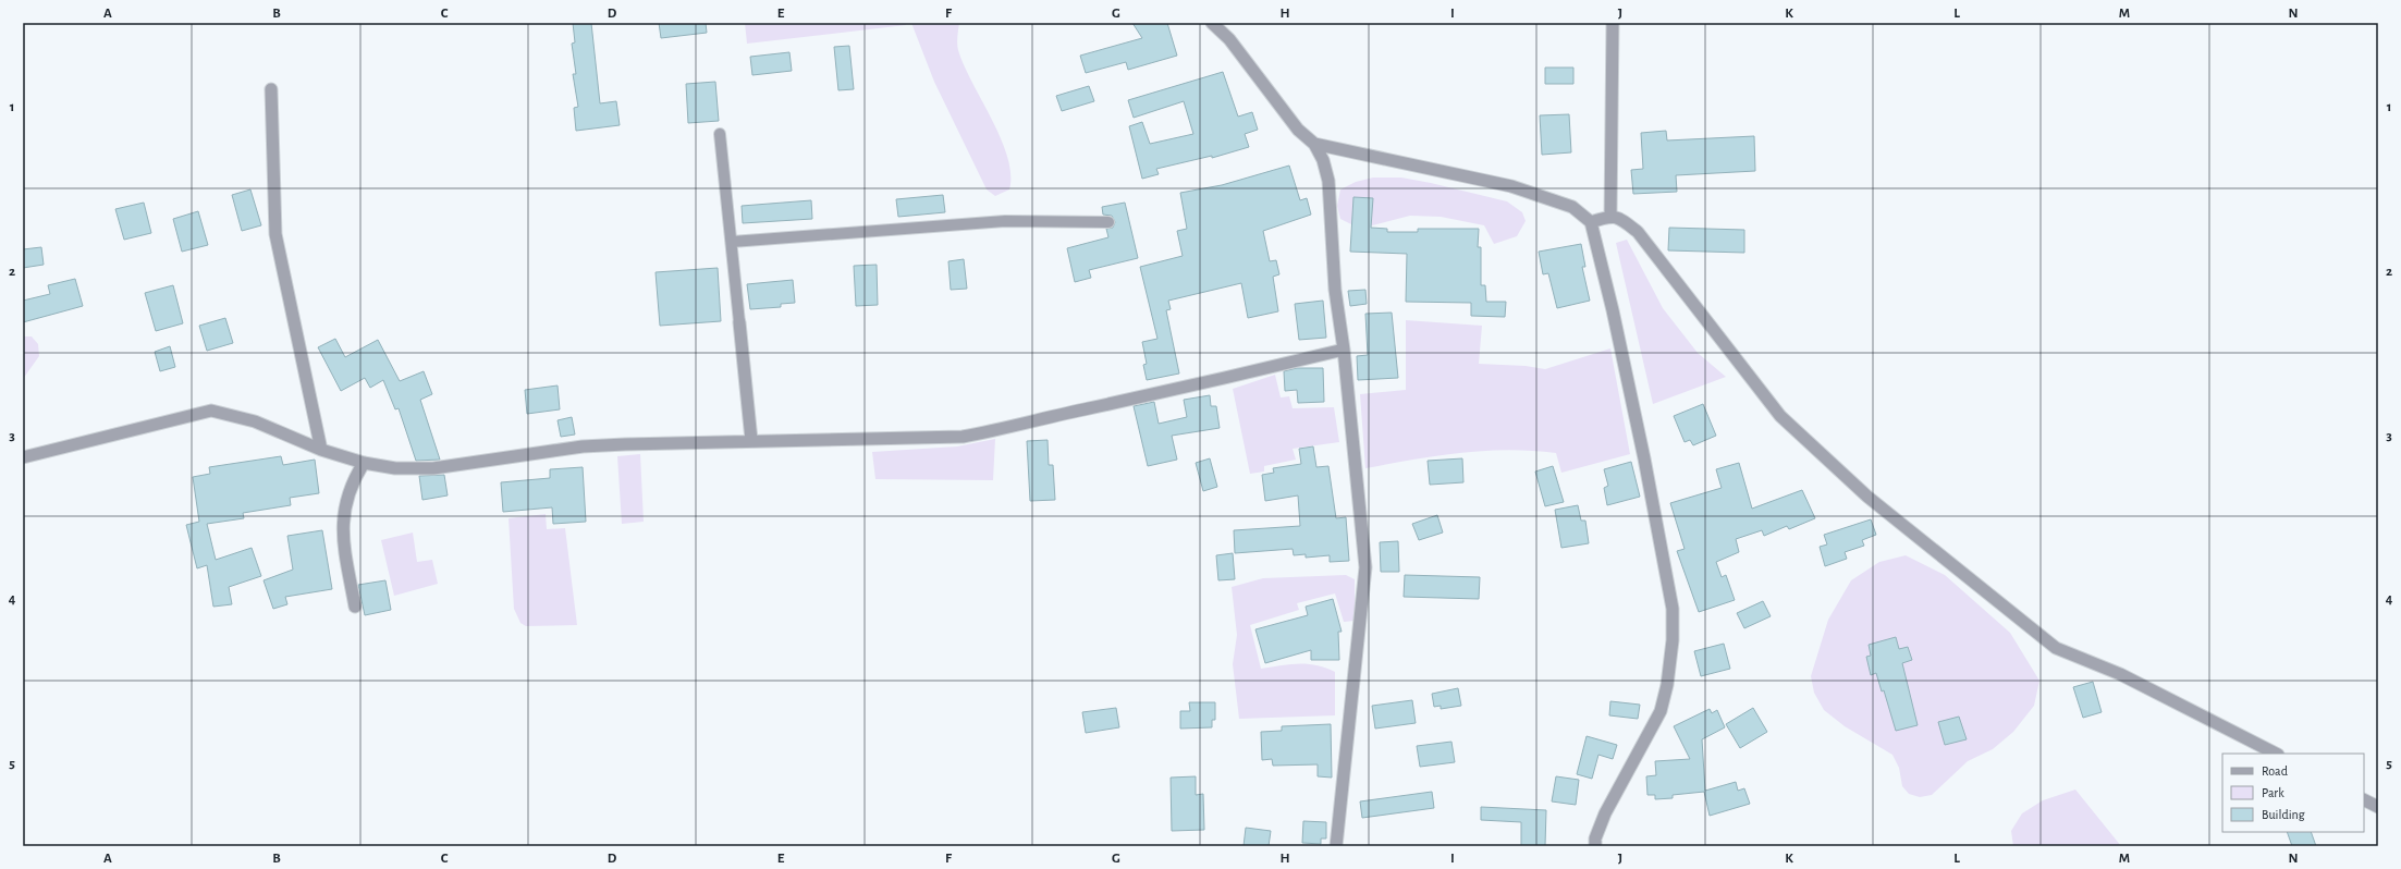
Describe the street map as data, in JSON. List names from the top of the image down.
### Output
{
  "legend": ["Road", "Park", "Building"],
  "grid": {
    "columns": [
      "A",
      "B",
      "C",
      "D",
      "E",
      "F",
      "G",
      "H",
      "I",
      "J",
      "K",
      "L",
      "M",
      "N"
    ],
    "rows": [
      "1",
      "2",
      "3",
      "4",
      "5"
    ]
  }
}
